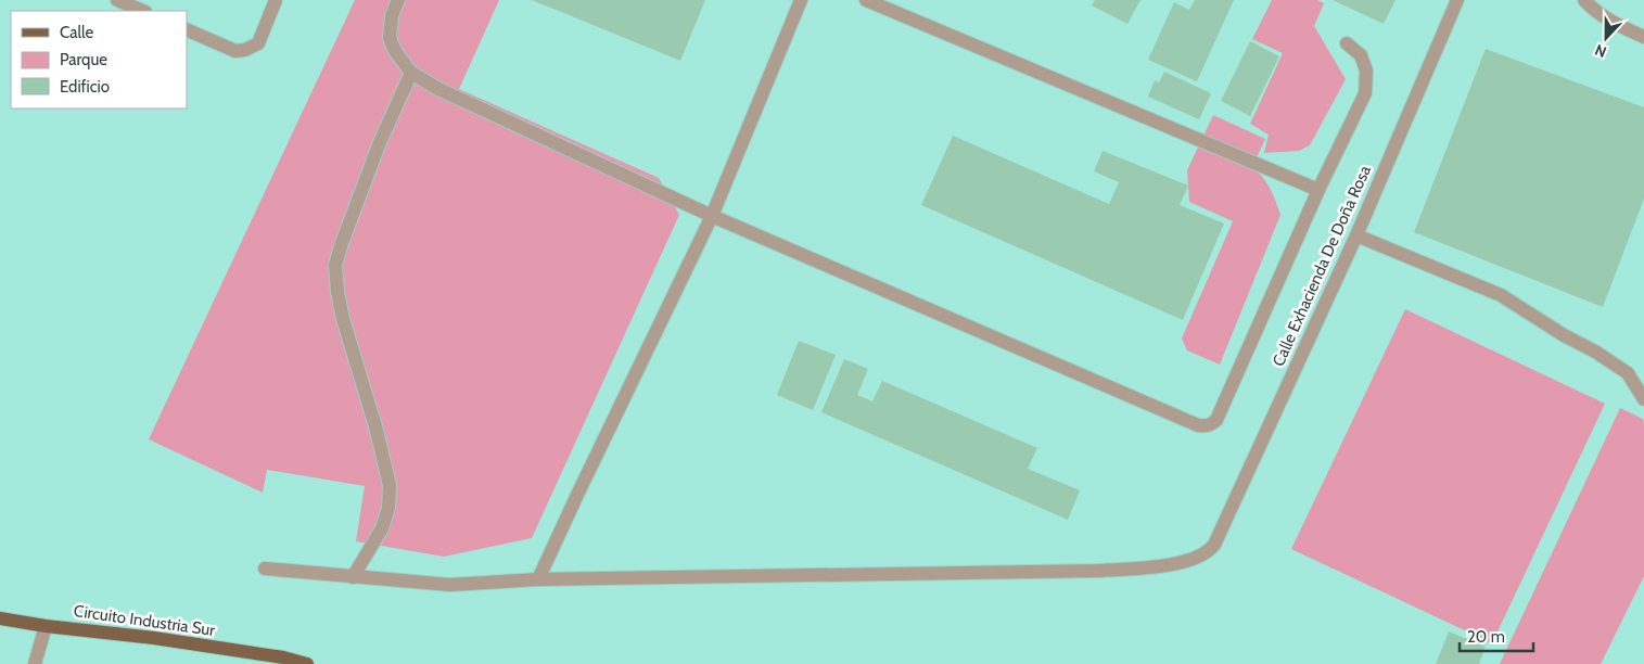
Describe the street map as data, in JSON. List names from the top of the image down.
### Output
{
  "streets": {
    "main road": ["Circuito Industria Sur"],
    "lane": ["Calle Exhacienda De Doña Rosa"]
  },
  "legend": ["Calle", "Parque", "Edificio"],
  "scale_bar": "20 m",
  "north": "bottom"
}
